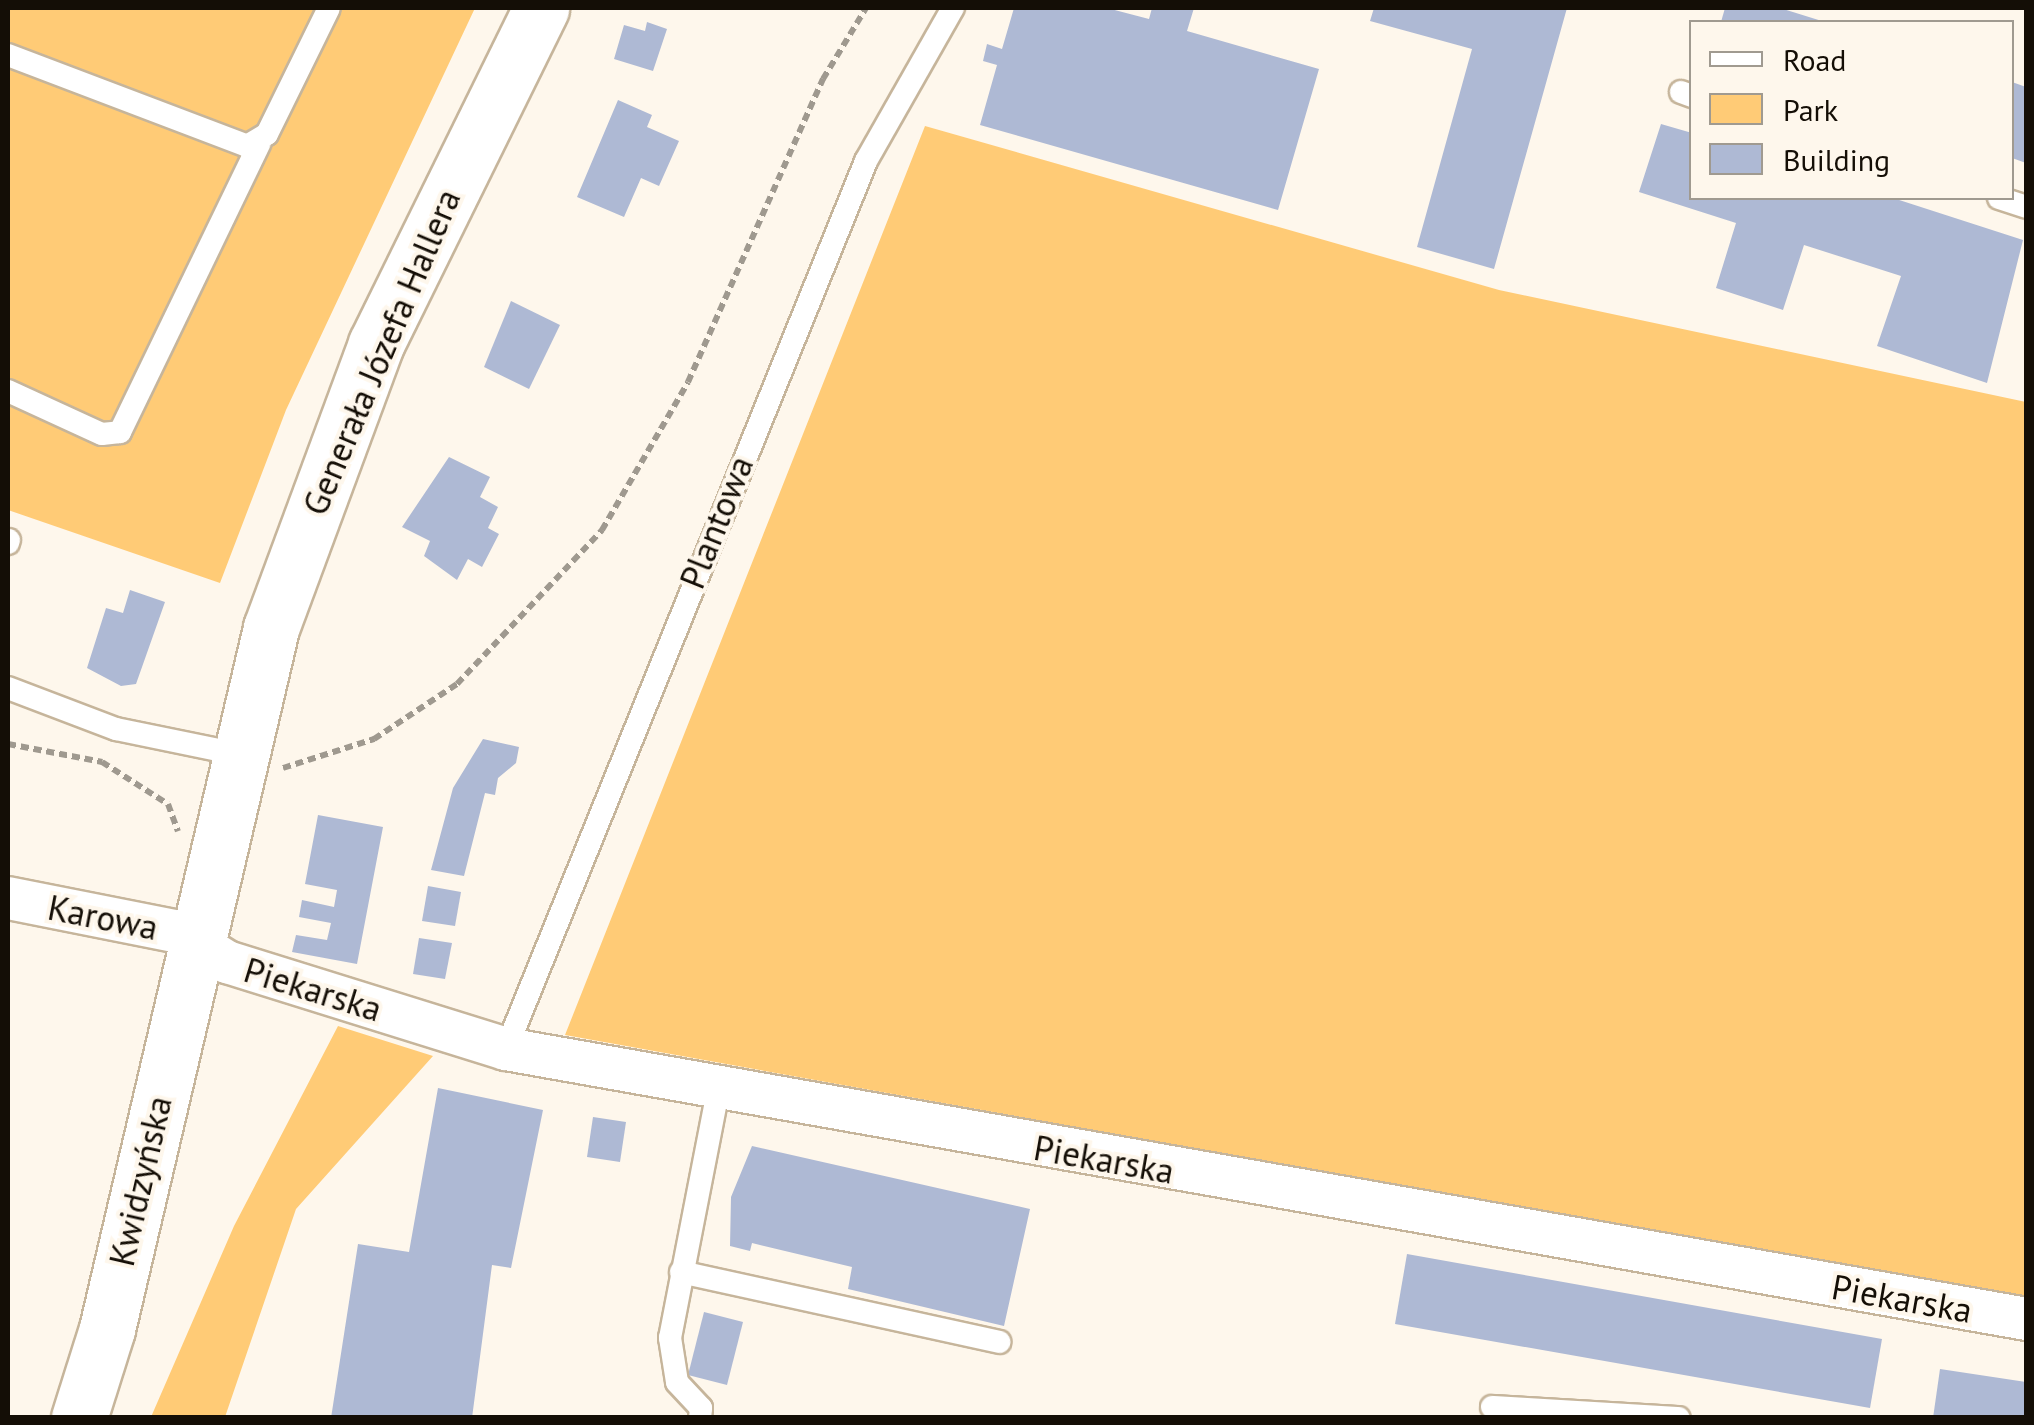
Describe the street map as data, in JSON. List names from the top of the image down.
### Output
{
  "streets": {
    "street": [
      "Generała Józefa Hallera",
      "Karowa",
      "Piekarska",
      "Kwidzyńska"
    ],
    "lane": ["Plantowa"]
  },
  "crossings": [
    ["Generała Józefa Hallera", "Karowa"],
    ["Generała Józefa Hallera", "Piekarska"],
    ["Generała Józefa Hallera", "Kwidzyńska"],
    ["Plantowa", "Piekarska"],
    ["Karowa", "Piekarska"],
    ["Karowa", "Kwidzyńska"],
    ["Piekarska", "Kwidzyńska"]
  ],
  "legend": ["Road", "Park", "Building"]
}
